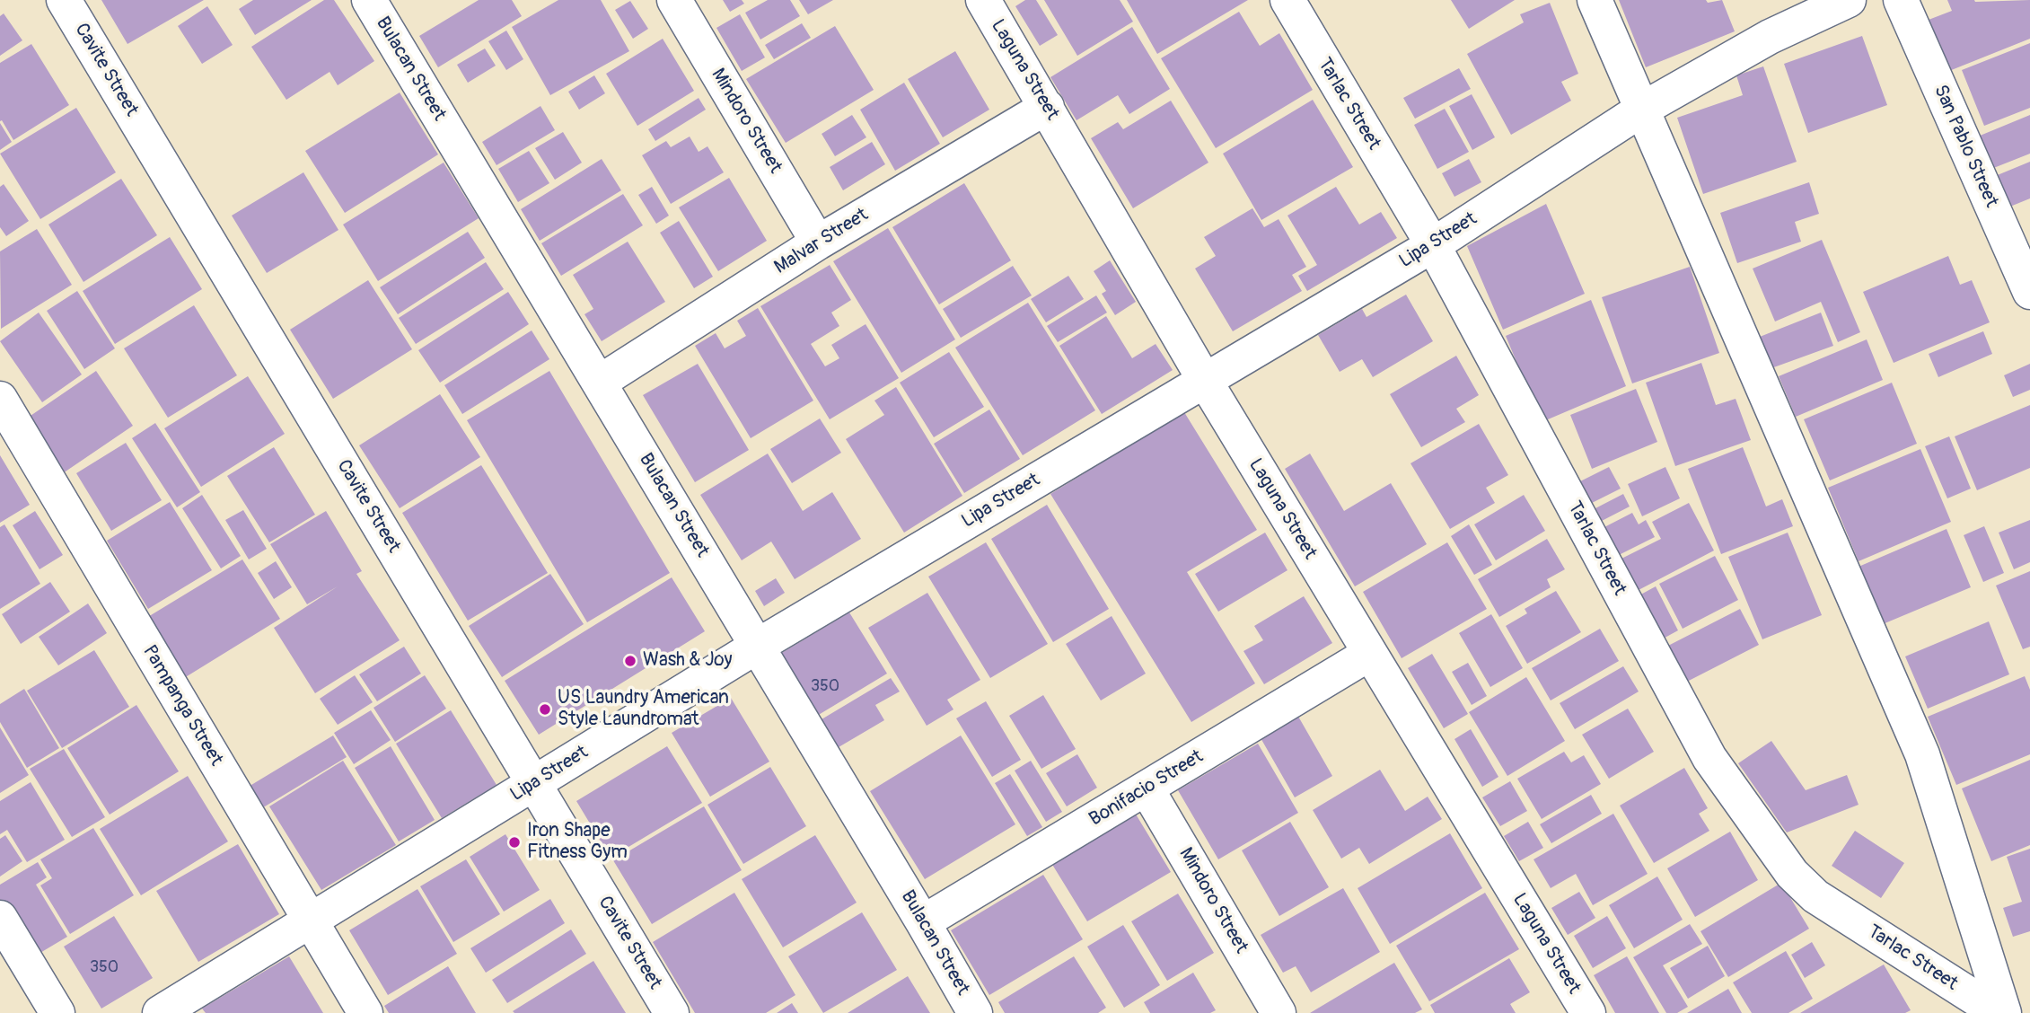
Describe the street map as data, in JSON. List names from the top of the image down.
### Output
{
  "streets": {
    "street": [
      "Bulacan Street",
      "Cavite Street",
      "Laguna Street",
      "Tarlac Street",
      "Mindoro Street",
      "San Pablo Street",
      "Lipa Street",
      "Malvar Street",
      "Pampanga Street",
      "Bonifacio Street"
    ]
  },
  "crossings": [
    ["Bulacan Street", "Lipa Street"],
    ["Bulacan Street", "Malvar Street"],
    ["Bulacan Street", "Bonifacio Street"],
    ["Cavite Street", "Lipa Street"],
    ["Laguna Street", "Lipa Street"],
    ["Laguna Street", "Malvar Street"],
    ["Laguna Street", "Bonifacio Street"],
    ["Tarlac Street", "Lipa Street"],
    ["Mindoro Street", "Malvar Street"],
    ["Mindoro Street", "Bonifacio Street"],
    ["Lipa Street", "Pampanga Street"]
  ],
  "places": ["Wash & Joy", "US Laundry American Style Laundromat", "Iron Shape Fitness Gym"],
  "house_numbers": ["350", "350"]
}
